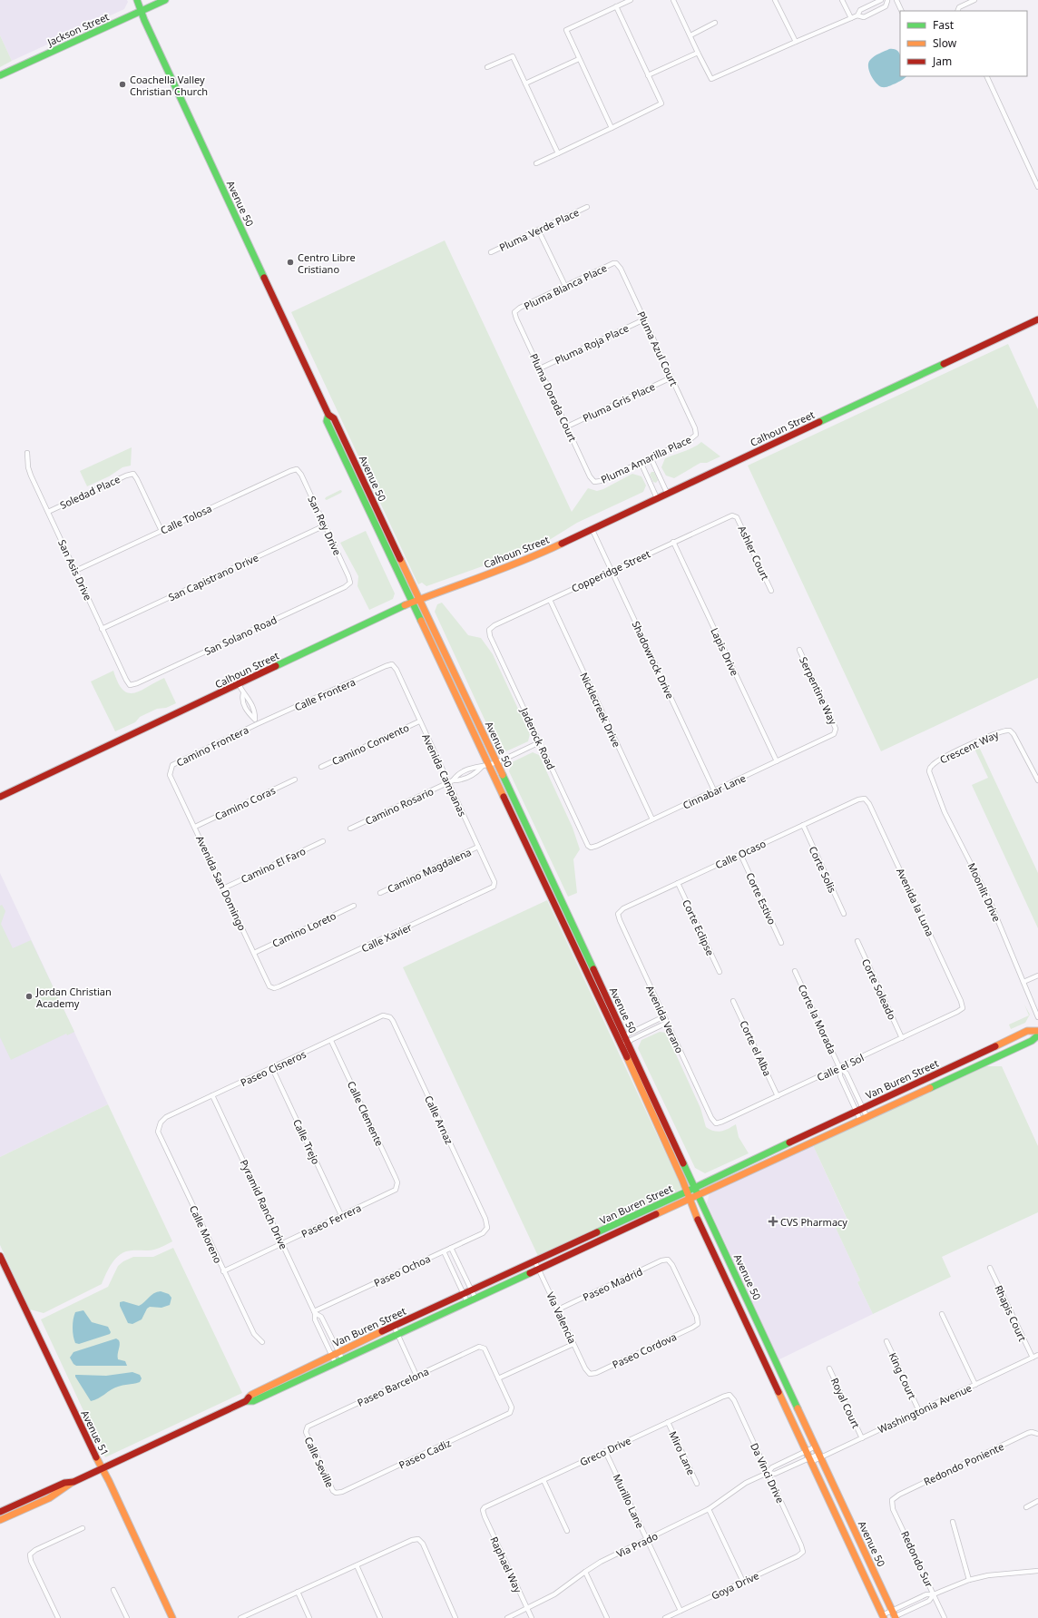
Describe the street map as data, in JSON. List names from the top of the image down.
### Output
{
  "streets": {
    "street": [
      "Jackson Street",
      "Avenue 50",
      "Pluma Verde Place",
      "Pluma Blanca Place",
      "Pluma Roja Place",
      "Pluma Azul Court",
      "Pluma Dorada Court",
      "Pluma Gris Place",
      "Calhoun Street",
      "Pluma Amarilla Place",
      "Soledad Place",
      "Calle Tolosa",
      "San Rey Drive",
      "Ashler Court",
      "San Asis Drive",
      "Copperidge Street",
      "San Capistrano Drive",
      "San Solano Road",
      "Lapis Drive",
      "Shadowrock Drive",
      "Serpentine Way",
      "Calle Frontera",
      "Nicklecreek Drive",
      "Jaderock Road",
      "Camino Convento",
      "Camino Frontera",
      "Crescent Way",
      "Avenida Campanas",
      "Cinnabar Lane",
      "Camino Coras",
      "Camino Rosario",
      "Calle Ocaso",
      "Camino El Faro",
      "Corte Solis",
      "Camino Magdalena",
      "Avenida San Domingo",
      "Moonlit Drive",
      "Corte Estivo",
      "Avenida la Luna",
      "Corte Eclipse",
      "Camino Loreto",
      "Calle Xavier",
      "Corte Soleado",
      "Avenida Verano",
      "Corte la Morada",
      "Corte el Alba",
      "Calle el Sol",
      "Paseo Cisneros",
      "Van Buren Street",
      "Calle Clemente",
      "Calle Arnaz",
      "Calle Trejo",
      "Pyramid Ranch Drive",
      "Paseo Ferrera",
      "Calle Moreno",
      "Paseo Ochoa",
      "Paseo Madrid",
      "Rhapis Court",
      "Via Valencia",
      "Paseo Cordova",
      "King Court",
      "Paseo Barcelona",
      "Royal Court",
      "Washingtonia Avenue",
      "Avenue 51",
      "Greco Drive",
      "Miro Lane",
      "Paseo Cadiz",
      "Calle Seville",
      "Redondo Poniente",
      "Da Vinci Drive",
      "Murillo Lane",
      "Via Prado",
      "Redondo Sur",
      "Raphael Way",
      "Goya Drive"
    ]
  },
  "crossings": [
    ["Jackson Street", "Avenue 50"],
    ["Avenue 50", "Calhoun Street"],
    ["Avenue 50", "Van Buren Street"],
    ["Avenue 50", "Washingtonia Avenue"],
    ["Avenue 50", "Via Prado"],
    ["Pluma Blanca Place", "Pluma Azul Court"],
    ["Pluma Blanca Place", "Pluma Dorada Court"],
    ["Pluma Roja Place", "Pluma Azul Court"],
    ["Pluma Roja Place", "Pluma Dorada Court"],
    ["Pluma Azul Court", "Pluma Gris Place"],
    ["Pluma Azul Court", "Pluma Amarilla Place"],
    ["Pluma Dorada Court", "Pluma Gris Place"],
    ["Pluma Dorada Court", "Pluma Amarilla Place"],
    ["Calhoun Street", "Shadowrock Drive"],
    ["Soledad Place", "Calle Tolosa"],
    ["Soledad Place", "San Asis Drive"],
    ["Calle Tolosa", "San Rey Drive"],
    ["Calle Tolosa", "San Asis Drive"],
    ["San Rey Drive", "San Capistrano Drive"],
    ["San Rey Drive", "San Solano Road"],
    ["Ashler Court", "Copperidge Street"],
    ["San Asis Drive", "San Capistrano Drive"],
    ["San Asis Drive", "San Solano Road"],
    ["Copperidge Street", "Lapis Drive"],
    ["Copperidge Street", "Shadowrock Drive"],
    ["Copperidge Street", "Nicklecreek Drive"],
    ["Copperidge Street", "Jaderock Road"],
    ["Lapis Drive", "Cinnabar Lane"],
    ["Shadowrock Drive", "Cinnabar Lane"],
    ["Serpentine Way", "Cinnabar Lane"],
    ["Calle Frontera", "Camino Frontera"],
    ["Calle Frontera", "Avenida Campanas"],
    ["Nicklecreek Drive", "Cinnabar Lane"],
    ["Jaderock Road", "Cinnabar Lane"],
    ["Camino Convento", "Avenida Campanas"],
    ["Camino Frontera", "Avenida San Domingo"],
    ["Crescent Way", "Moonlit Drive"],
    ["Avenida Campanas", "Camino Rosario"],
    ["Avenida Campanas", "Camino Magdalena"],
    ["Avenida Campanas", "Calle Xavier"],
    ["Camino Coras", "Avenida San Domingo"],
    ["Calle Ocaso", "Corte Solis"],
    ["Calle Ocaso", "Corte Estivo"],
    ["Calle Ocaso", "Avenida la Luna"],
    ["Calle Ocaso", "Corte Eclipse"],
    ["Calle Ocaso", "Avenida Verano"],
    ["Camino El Faro", "Avenida San Domingo"],
    ["Avenida San Domingo", "Camino Loreto"],
    ["Avenida San Domingo", "Calle Xavier"],
    ["Avenida la Luna", "Calle el Sol"],
    ["Corte Soleado", "Calle el Sol"],
    ["Avenida Verano", "Calle el Sol"],
    ["Corte la Morada", "Calle el Sol"],
    ["Corte la Morada", "Van Buren Street"],
    ["Corte el Alba", "Calle el Sol"],
    ["Paseo Cisneros", "Calle Clemente"],
    ["Paseo Cisneros", "Calle Arnaz"],
    ["Paseo Cisneros", "Calle Trejo"],
    ["Paseo Cisneros", "Pyramid Ranch Drive"],
    ["Paseo Cisneros", "Calle Moreno"],
    ["Van Buren Street", "Pyramid Ranch Drive"],
    ["Van Buren Street", "Via Valencia"],
    ["Van Buren Street", "Avenue 51"],
    ["Calle Clemente", "Paseo Ferrera"],
    ["Calle Arnaz", "Paseo Ochoa"],
    ["Calle Trejo", "Paseo Ferrera"],
    ["Pyramid Ranch Drive", "Paseo Ferrera"],
    ["Pyramid Ranch Drive", "Paseo Ochoa"],
    ["Paseo Ferrera", "Calle Moreno"],
    ["Paseo Madrid", "Via Valencia"],
    ["Paseo Madrid", "Paseo Cordova"],
    ["Rhapis Court", "Washingtonia Avenue"],
    ["Via Valencia", "Paseo Cordova"],
    ["King Court", "Washingtonia Avenue"],
    ["Paseo Barcelona", "Paseo Cadiz"],
    ["Paseo Barcelona", "Calle Seville"],
    ["Royal Court", "Washingtonia Avenue"],
    ["Washingtonia Avenue", "Via Prado"],
    ["Greco Drive", "Miro Lane"],
    ["Greco Drive", "Da Vinci Drive"],
    ["Greco Drive", "Murillo Lane"],
    ["Greco Drive", "Raphael Way"],
    ["Paseo Cadiz", "Calle Seville"],
    ["Redondo Poniente", "Redondo Sur"],
    ["Da Vinci Drive", "Via Prado"],
    ["Da Vinci Drive", "Goya Drive"],
    ["Murillo Lane", "Via Prado"],
    ["Murillo Lane", "Goya Drive"],
    ["Via Prado", "Raphael Way"]
  ],
  "places": {
    "other": ["Coachella Valley Christian Church", "Centro Libre Cristiano", "Jordan Christian Academy"],
    "health": ["CVS Pharmacy"]
  },
  "legend": ["Fast", "Slow", "Jam"]
}
